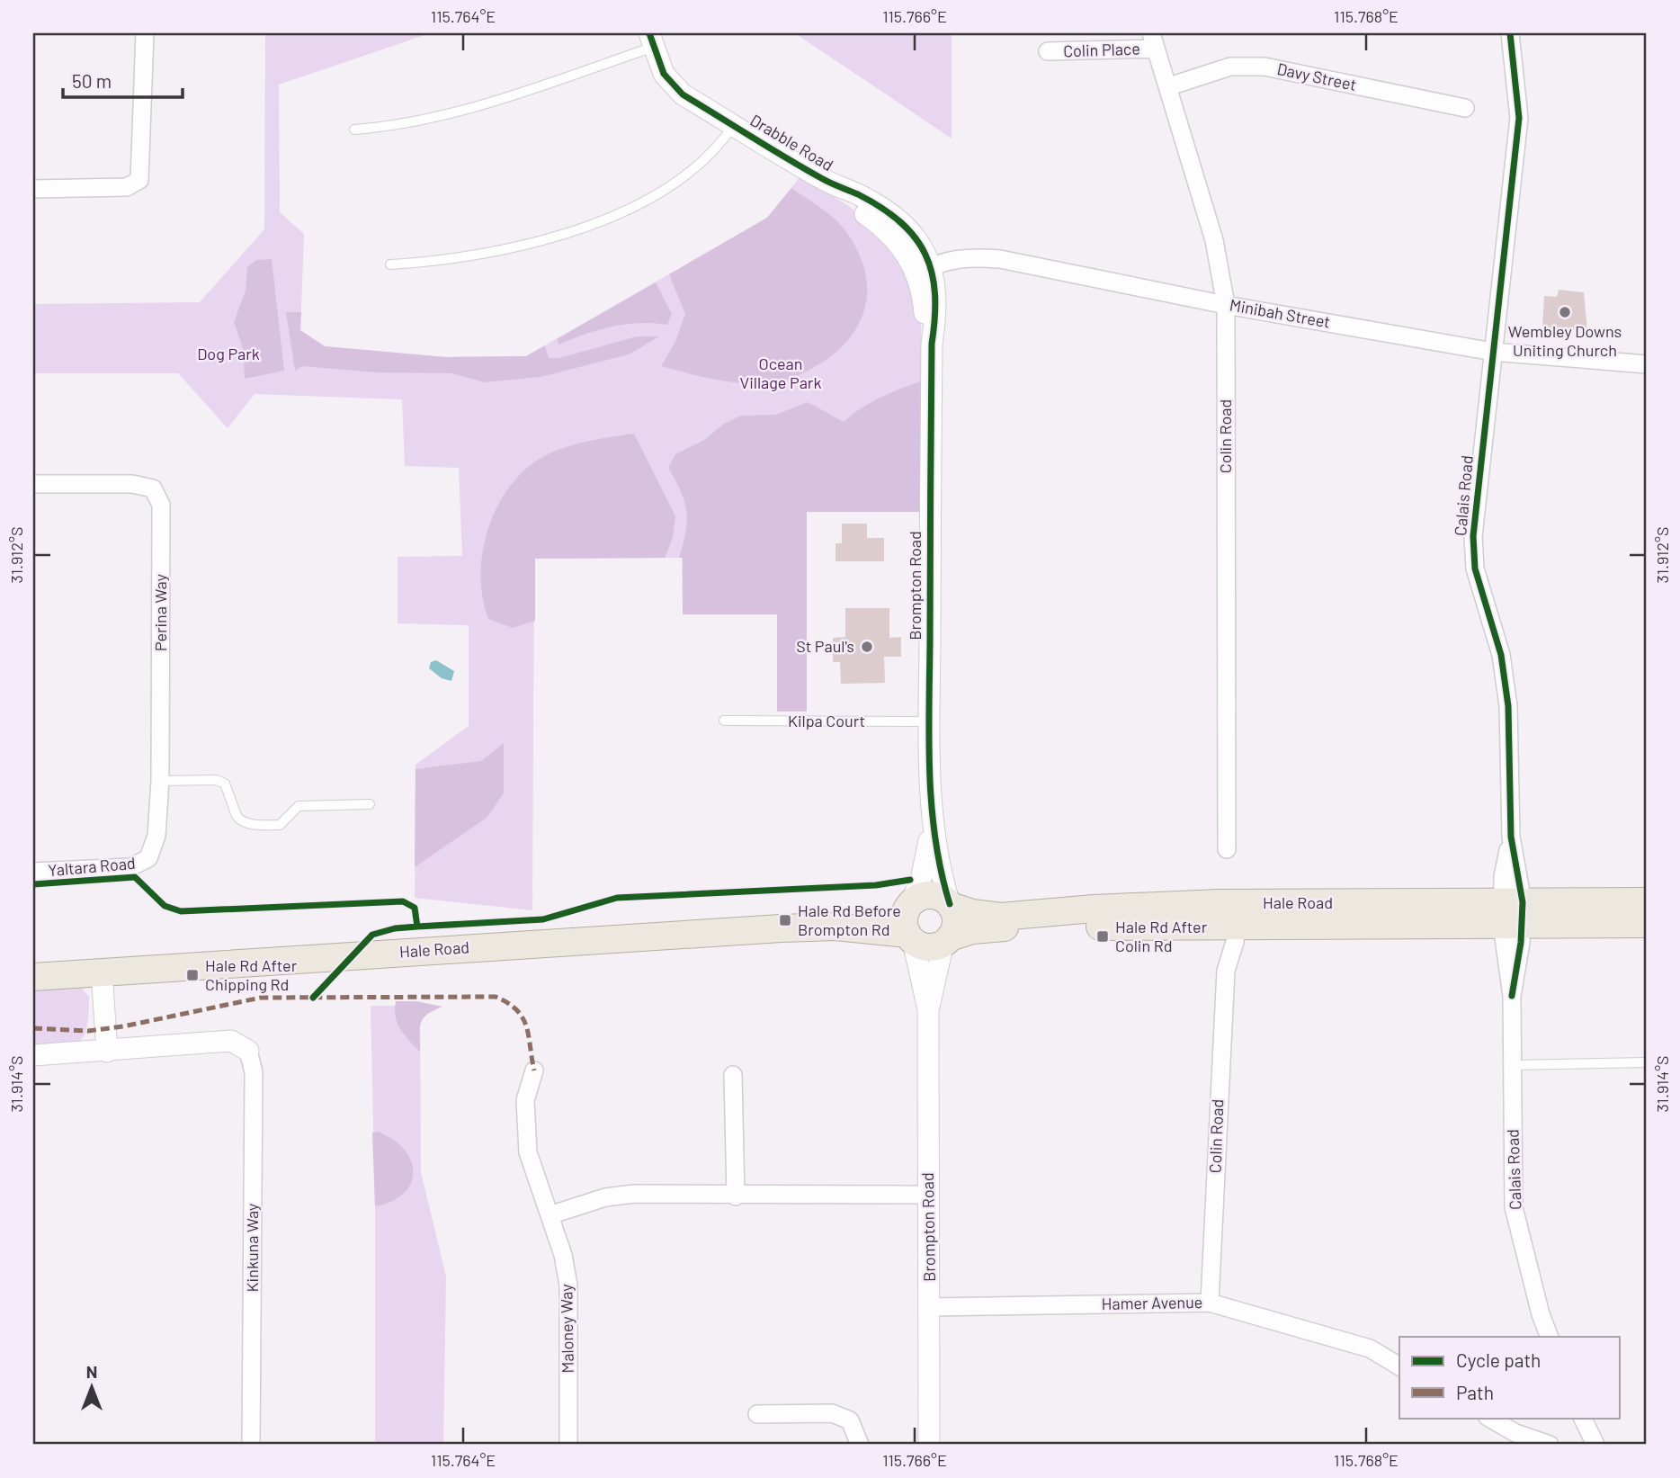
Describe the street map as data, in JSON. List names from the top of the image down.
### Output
{
  "streets": {
    "main road": ["Hale Road"],
    "street": [
      "Colin Place",
      "Davy Street",
      "Drabble Road",
      "Minibah Street",
      "Colin Road",
      "Calais Road",
      "Brompton Road",
      "Perina Way",
      "Yaltara Road",
      "Kinkuna Way",
      "Hamer Avenue",
      "Maloney Way"
    ],
    "lane": ["Kilpa Court"]
  },
  "crossings": [
    ["Colin Place", "Colin Road"],
    ["Davy Street", "Colin Road"],
    ["Drabble Road", "Minibah Street"],
    ["Drabble Road", "Brompton Road"],
    ["Minibah Street", "Colin Road"],
    ["Minibah Street", "Calais Road"],
    ["Minibah Street", "Brompton Road"],
    ["Colin Road", "Hale Road"],
    ["Colin Road", "Hamer Avenue"],
    ["Calais Road", "Hale Road"],
    ["Brompton Road", "Kilpa Court"],
    ["Brompton Road", "Hale Road"],
    ["Brompton Road", "Hamer Avenue"],
    ["Perina Way", "Yaltara Road"]
  ],
  "parks": ["Dog Park", "Ocean Village Park"],
  "places": {
    "other": ["Wembley Downs Uniting Church", "St Paul's"],
    "transit": ["Hale Rd Before Brompton Rd", "Hale Rd After Colin Rd", "Hale Rd After Chipping Rd"]
  },
  "legend": ["Cycle path", "Path"],
  "scale_bar": "50 m",
  "north": "top",
  "coordinates": [
    "115.764°E",
    "115.766°E",
    "115.768°E",
    "31.912°S",
    "31.914°S"
  ]
}
